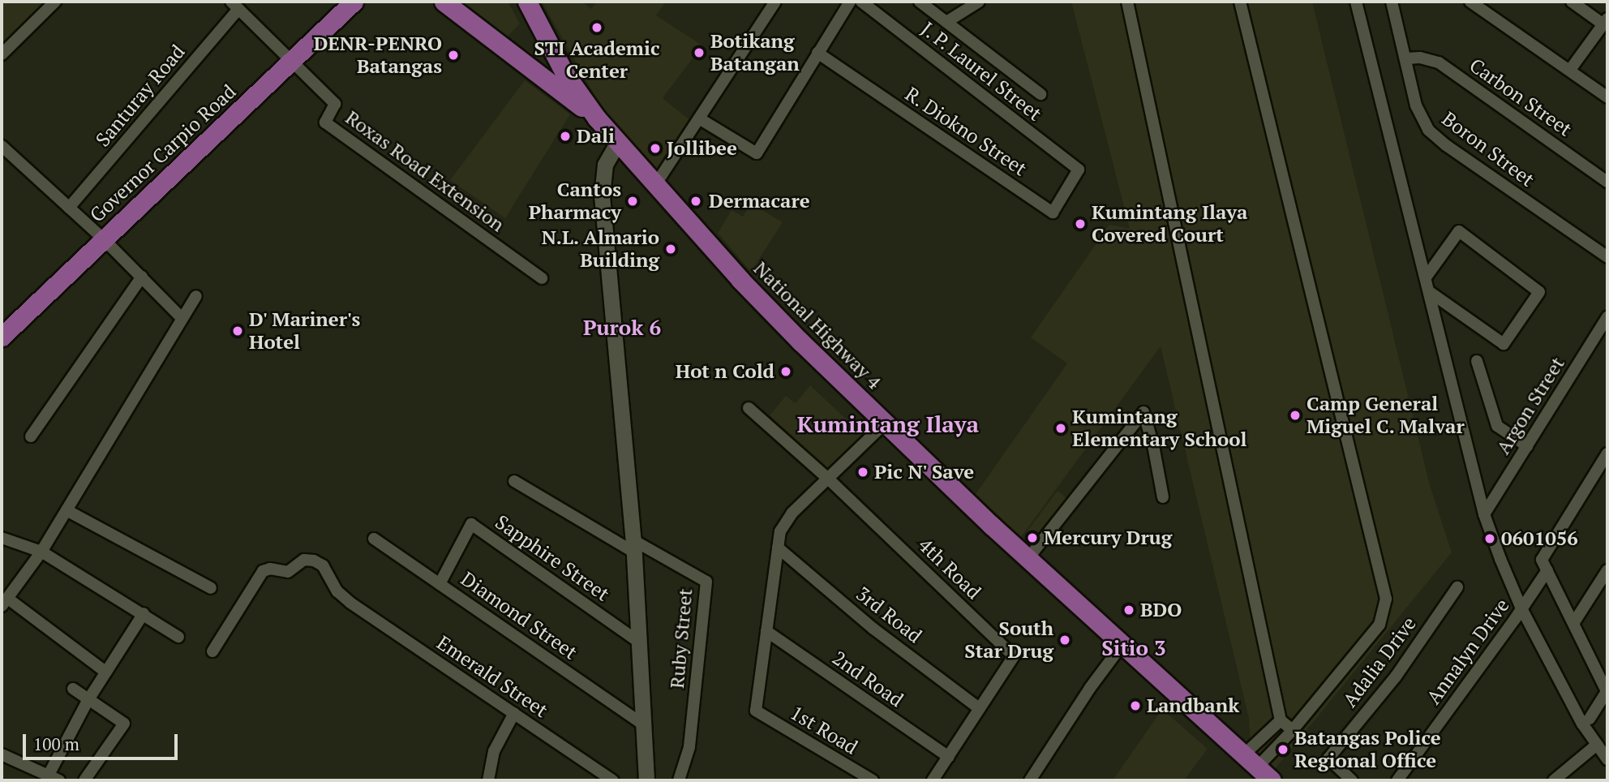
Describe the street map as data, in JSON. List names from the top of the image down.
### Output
{
  "streets": {
    "main road": ["Governor Carpio Road", "National Highway 4"],
    "street": [
      "J. P. Laurel Street",
      "Santuray Road",
      "Carbon Street",
      "R. Diokno Street",
      "Boron Street",
      "Roxas Road Extension",
      "Argon Street",
      "Sapphire Street",
      "4th Road",
      "3rd Road",
      "Diamond Street",
      "Ruby Street",
      "Annalyn Drive",
      "Adalia Drive",
      "Emerald Street",
      "2nd Road",
      "1st Road"
    ]
  },
  "crossings": [
    ["J. P. Laurel Street", "R. Diokno Street"],
    ["Carbon Street", "Boron Street"],
    ["Governor Carpio Road", "Roxas Road Extension"],
    ["Sapphire Street", "Diamond Street"],
    ["4th Road", "3rd Road"],
    ["4th Road", "2nd Road"],
    ["2nd Road", "1st Road"]
  ],
  "districts": ["Purok 6", "Kumintang Ilaya", "Sitio 3"],
  "places": [
    "STI Academic Center",
    "Botikang Batangan",
    "DENR-PENRO Batangas",
    "Dali",
    "Jollibee",
    "Cantos Pharmacy",
    "Dermacare",
    "Kumintang Ilaya Covered Court",
    "N.L. Almario Building",
    "D' Mariner's Hotel",
    "Hot n Cold",
    "Camp General Miguel C. Malvar",
    "Kumintang Elementary School",
    "Pic N' Save",
    "Mercury Drug",
    "0601056",
    "BDO",
    "South Star Drug",
    "Landbank",
    "Batangas Police Regional Office"
  ],
  "scale_bar": "100 m"
}
